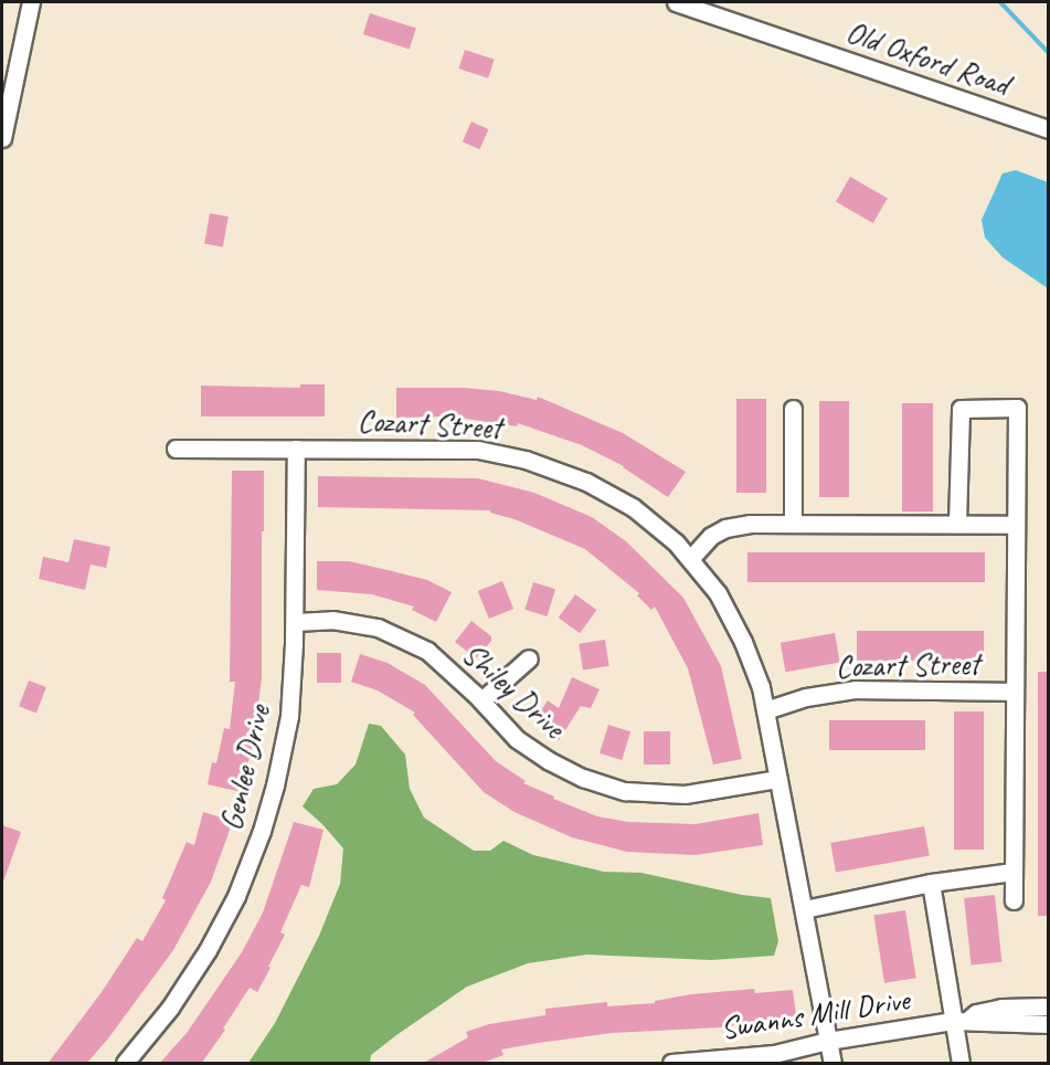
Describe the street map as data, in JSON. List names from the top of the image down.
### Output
{
  "streets": {
    "street": [
      "Old Oxford Road",
      "Cozart Street",
      "Shiley Drive",
      "Genlee Drive",
      "Swanns Mill Drive"
    ]
  },
  "crossings": [
    ["Cozart Street", "Shiley Drive"],
    ["Cozart Street", "Genlee Drive"],
    ["Cozart Street", "Swanns Mill Drive"],
    ["Shiley Drive", "Genlee Drive"]
  ]
}
